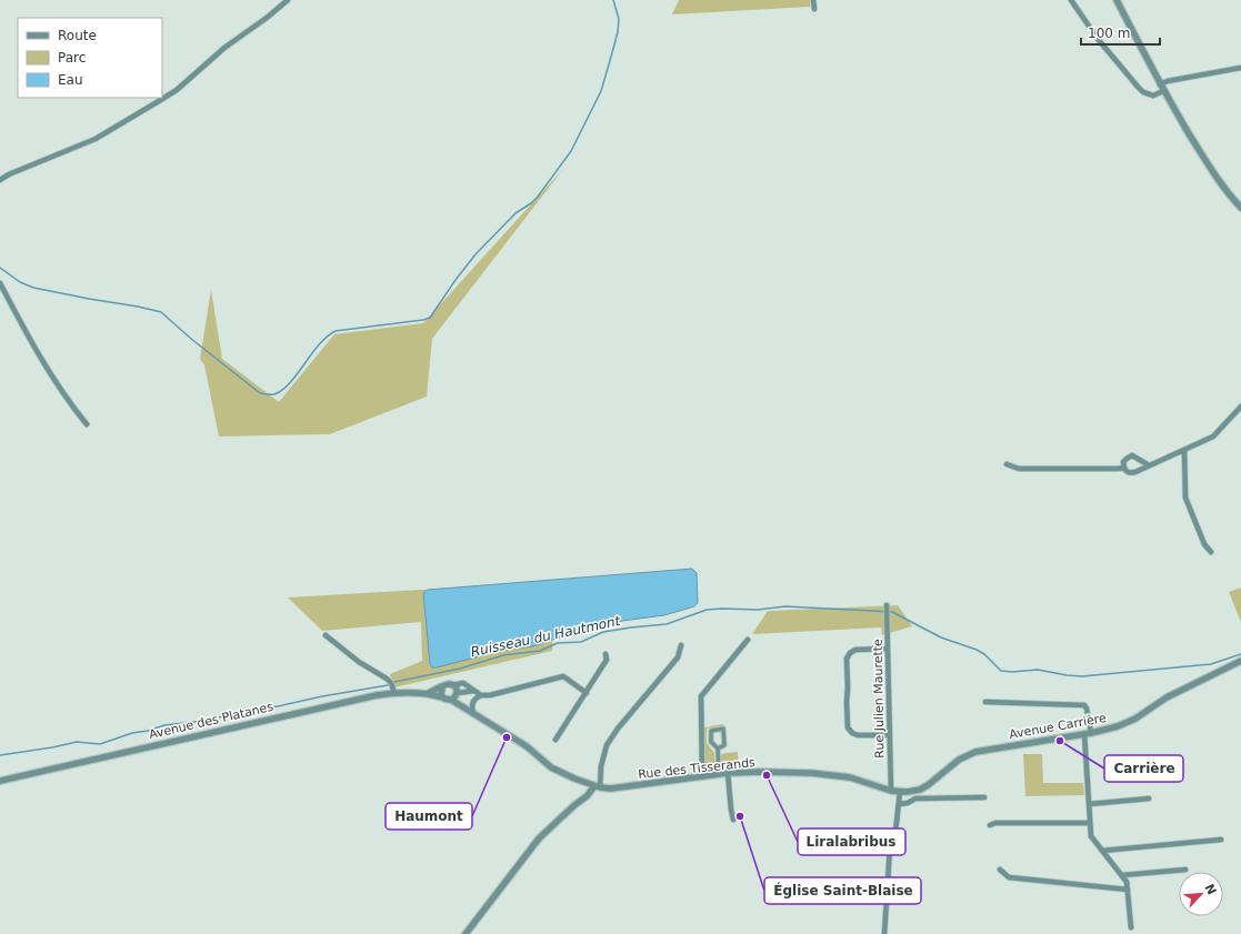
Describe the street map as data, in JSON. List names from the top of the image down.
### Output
{
  "streets": {
    "street": [
      "Rue Julien Maurette",
      "Avenue des Platanes",
      "Avenue Carrière",
      "Rue des Tisserands"
    ]
  },
  "crossings": [
    ["Rue Julien Maurette", "Rue des Tisserands"],
    ["Avenue Carrière", "Rue des Tisserands"]
  ],
  "water": ["Ruisseau du Hautmont"],
  "places": [
    "Haumont",
    "Carrière",
    "Liralabribus",
    "Église Saint-Blaise"
  ],
  "legend": ["Route", "Parc", "Eau"],
  "scale_bar": "100 m",
  "north": "top right"
}
